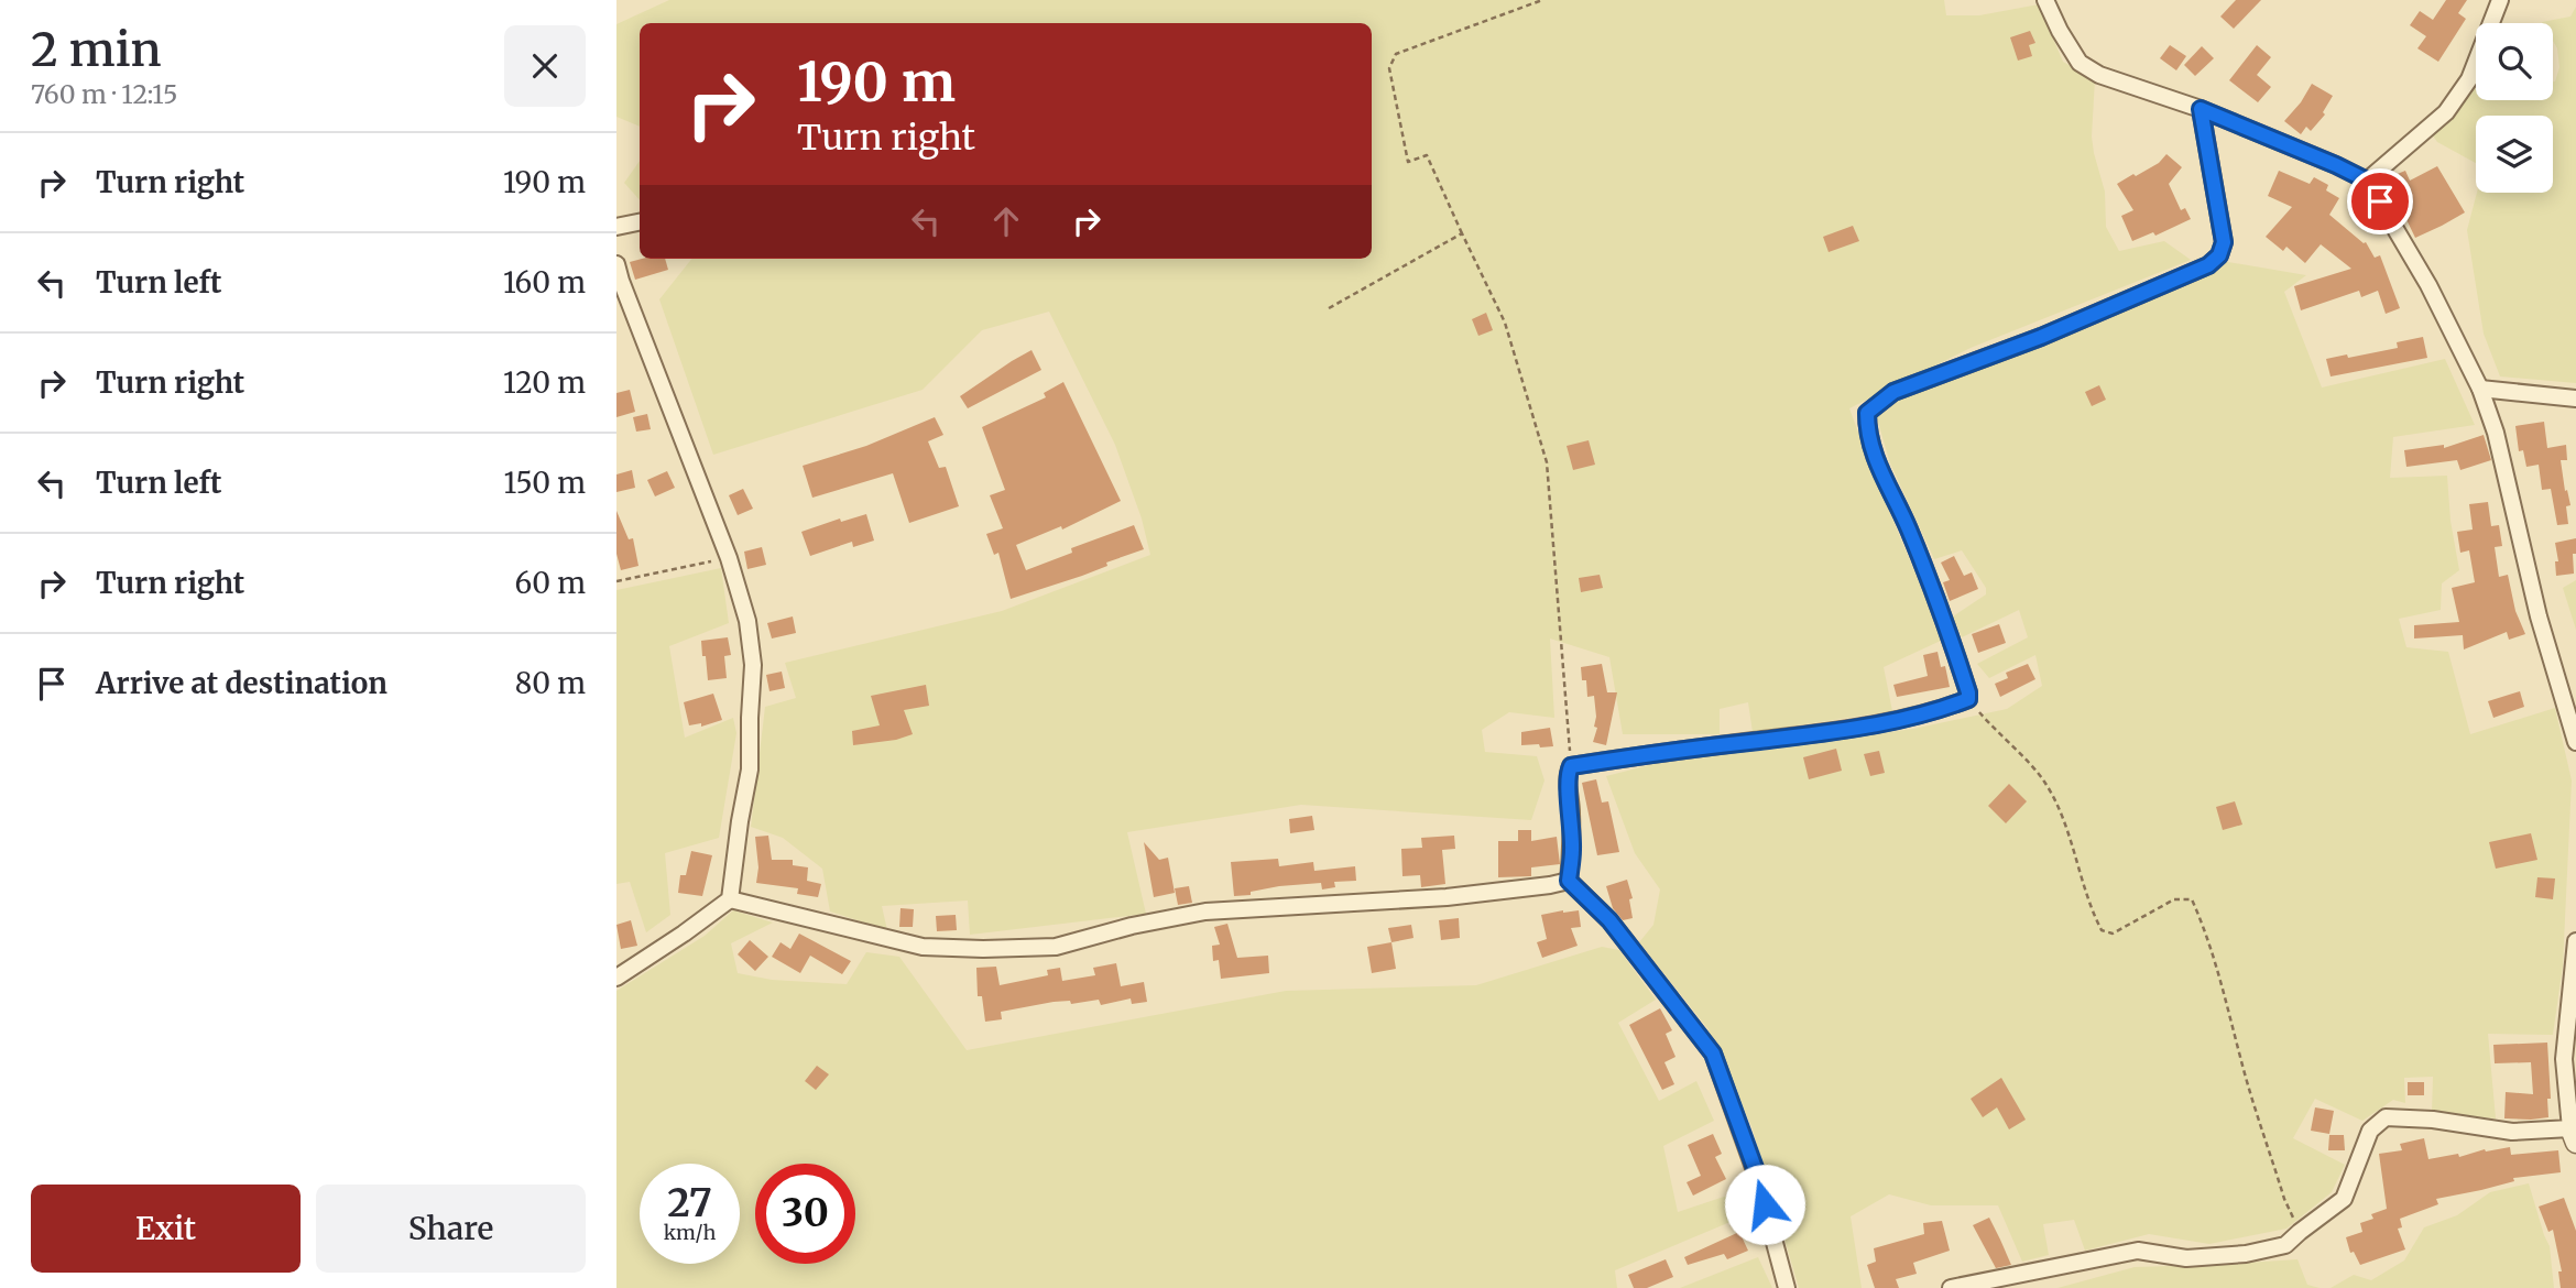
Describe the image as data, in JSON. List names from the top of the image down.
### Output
{
  "page": {
    "heading": ["2 min", "760 m · 12:15"],
    "turn": ["190 m", "Turn right"],
    "list": [
      {
        "name": "Turn right",
        "value": "190 m"
      },
      {
        "name": "Turn left",
        "value": "160 m"
      },
      {
        "name": "Turn right",
        "value": "120 m"
      },
      {
        "name": "Turn left",
        "value": "150 m"
      },
      {
        "name": "Turn right",
        "value": "60 m"
      },
      {
        "name": "Arrive at destination",
        "value": "80 m"
      }
    ],
    "speed": "27 km/h",
    "limit": "30",
    "buttons": ["Exit", "Share"]
  }
}
